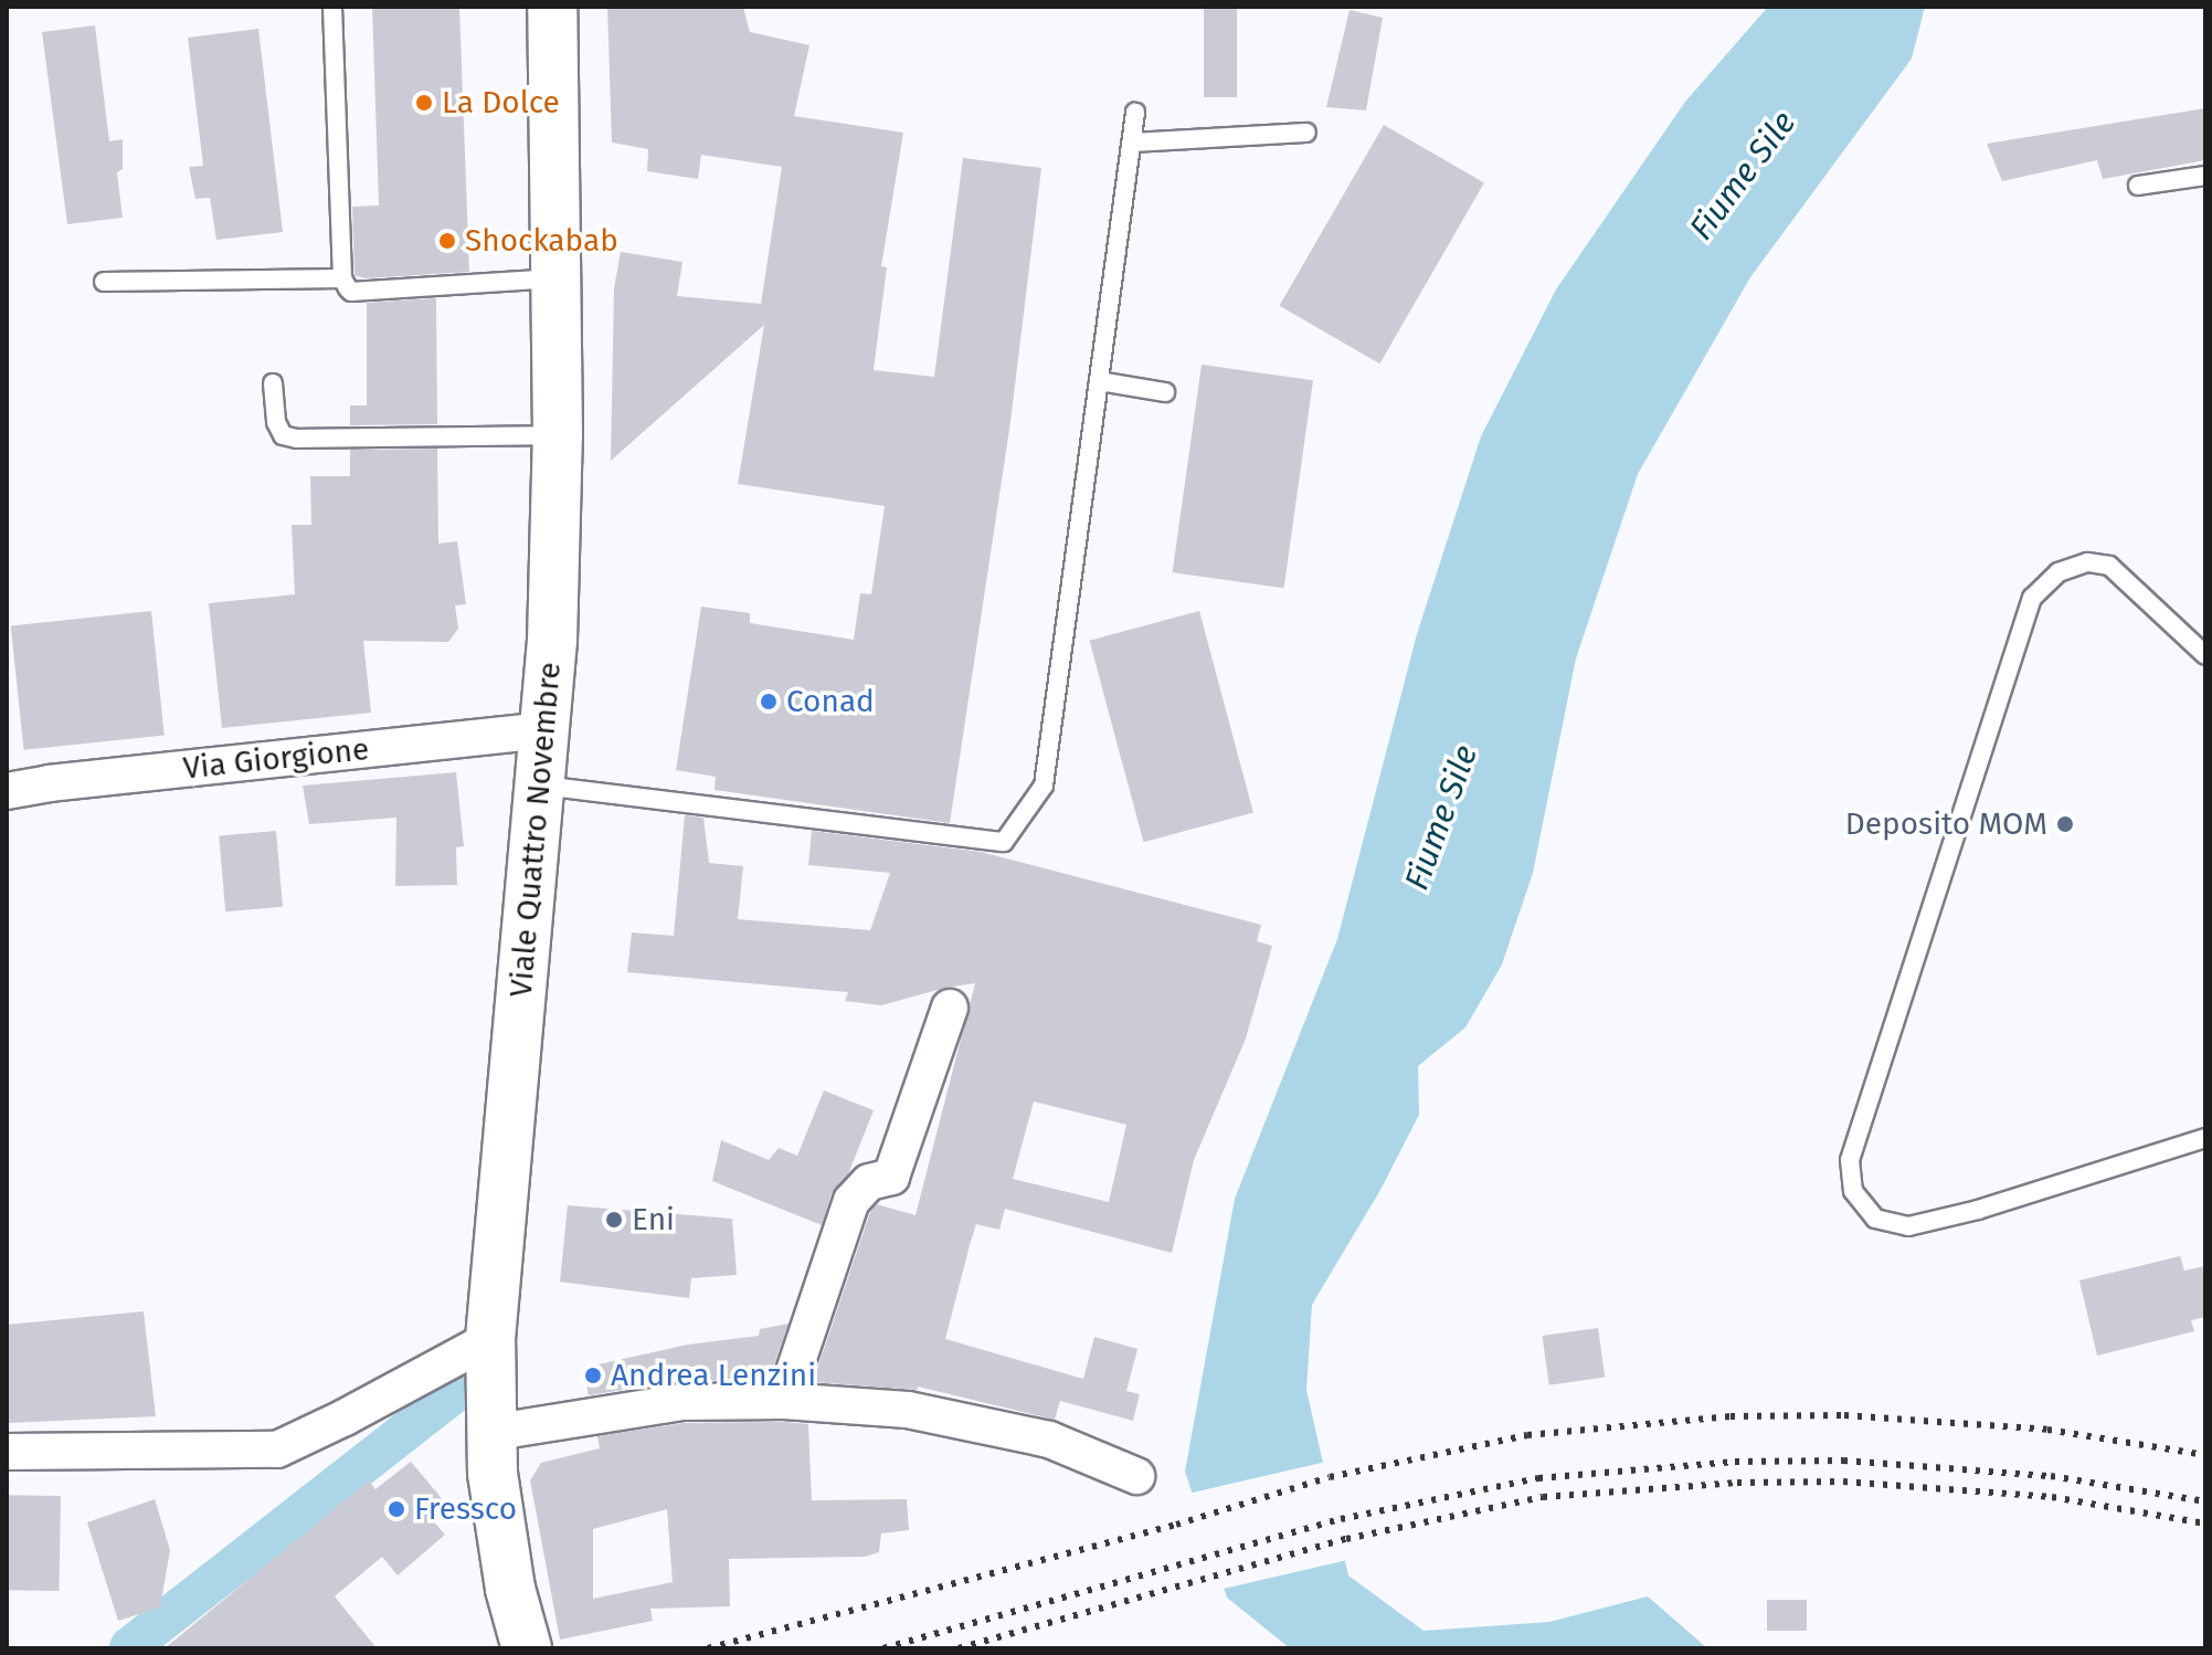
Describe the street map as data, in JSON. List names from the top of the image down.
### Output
{
  "streets": {
    "main road": ["Viale Quattro Novembre"],
    "street": ["Via Giorgione"]
  },
  "crossings": [
    ["Via Giorgione", "Viale Quattro Novembre"]
  ],
  "water": ["Fiume Sile"],
  "places": [
    "La Dolce",
    "Shockabab",
    "Conad",
    "Deposito MOM",
    "Eni",
    "Andrea Lenzini",
    "Fressco"
  ]
}
